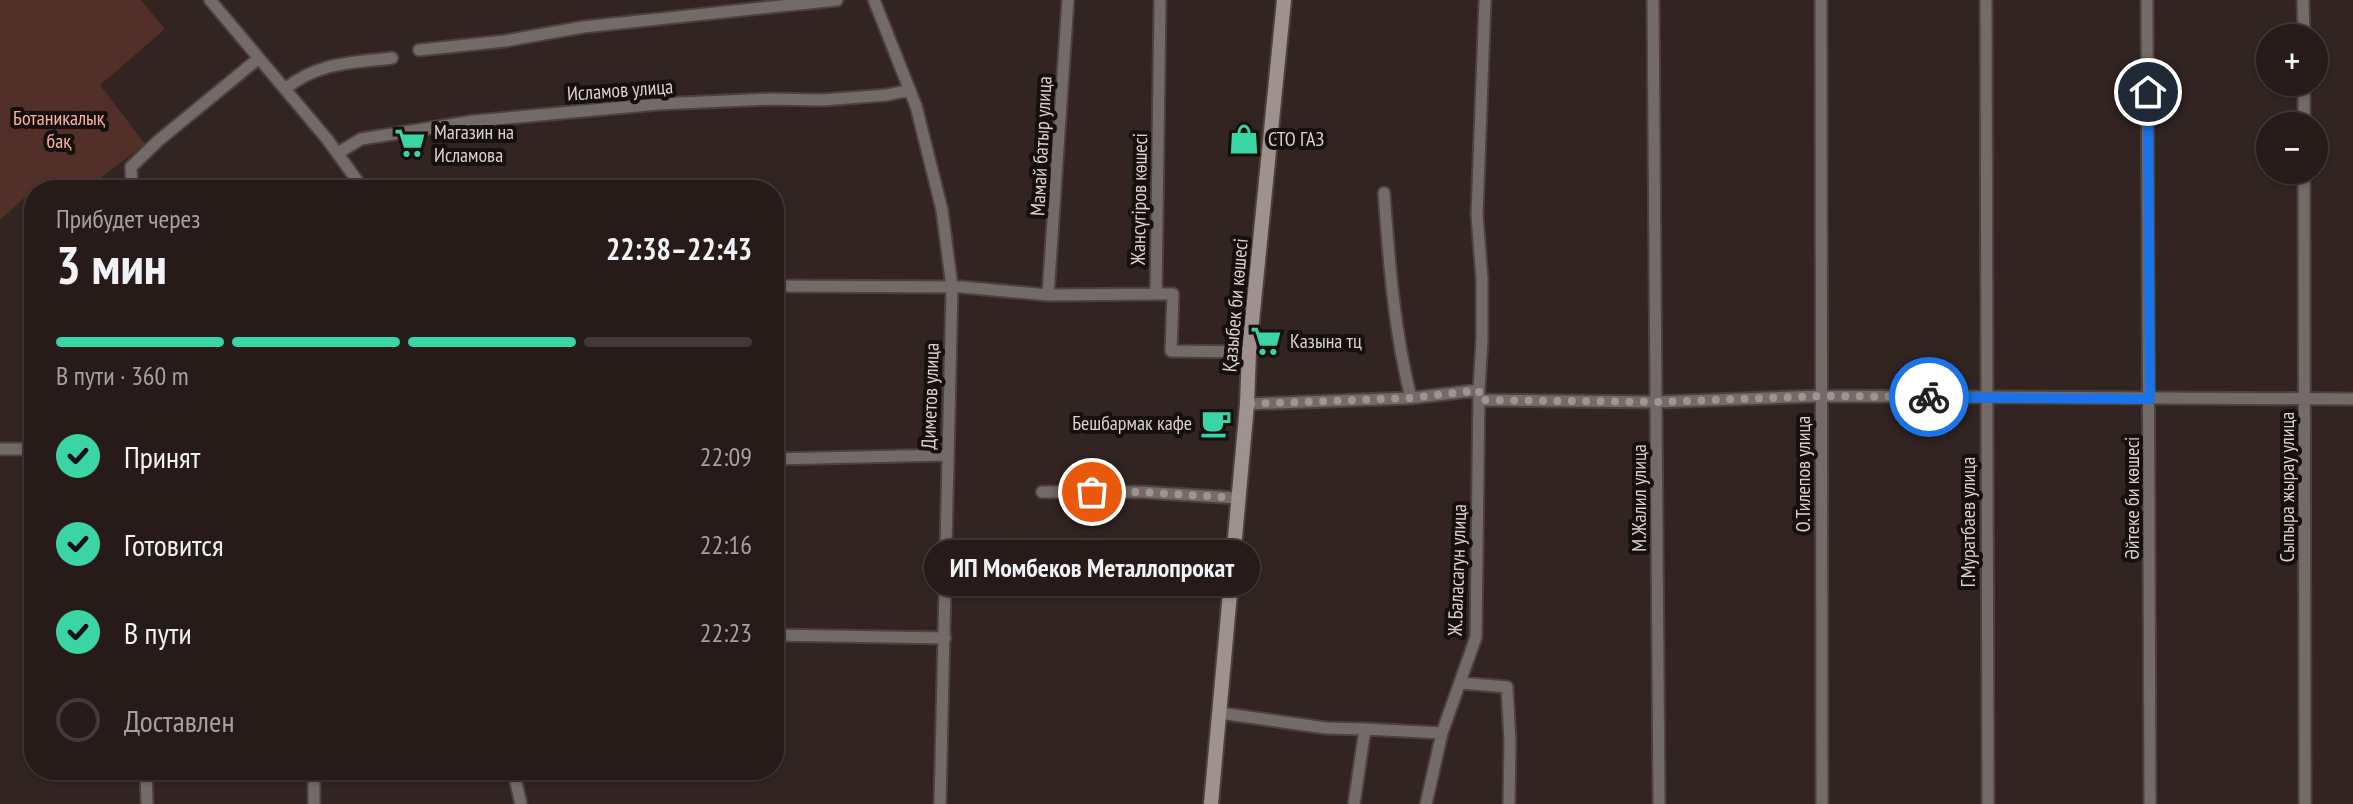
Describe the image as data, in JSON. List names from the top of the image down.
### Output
{
  "streets": {
    "main road": ["Қазыбек би көшесі"],
    "street": [
      "Исламов улица",
      "Мамай батыр улица",
      "Жансүгіров көшесі",
      "Диметов улица",
      "О.Тилепов улица",
      "Сыпыра жырау улица",
      "М.Жалил улица",
      "Әйтеке би көшесі",
      "Г.Муратбаев улица",
      "Ж.Баласагун улица"
    ]
  },
  "crossings": [
    ["Исламов улица", "Диметов улица"],
    ["Жансүгіров көшесі", "Қазыбек би көшесі"]
  ],
  "parks": ["Ботаникалық бақ"],
  "places": {
    "shop": ["СТО ГАЗ"],
    "supermarket": ["Магазин на Исламова", "Казына тц"],
    "cafe": ["Бешбармак кафе"],
    "other": ["ИП Момбеков Металлопрокат"]
  },
  "page": {
    "map_buttons": ["+", "−"],
    "heading": ["3 мин", "Прибудет через", "22:38–22:43"],
    "bar": "В пути · 360 m",
    "list": [
      ["Принят", "22:09"],
      ["Готовится", "22:16"],
      ["В пути", "22:23"],
      "Доставлен"
    ],
    "bubble": "ИП Момбеков Металлопрокат"
  }
}
